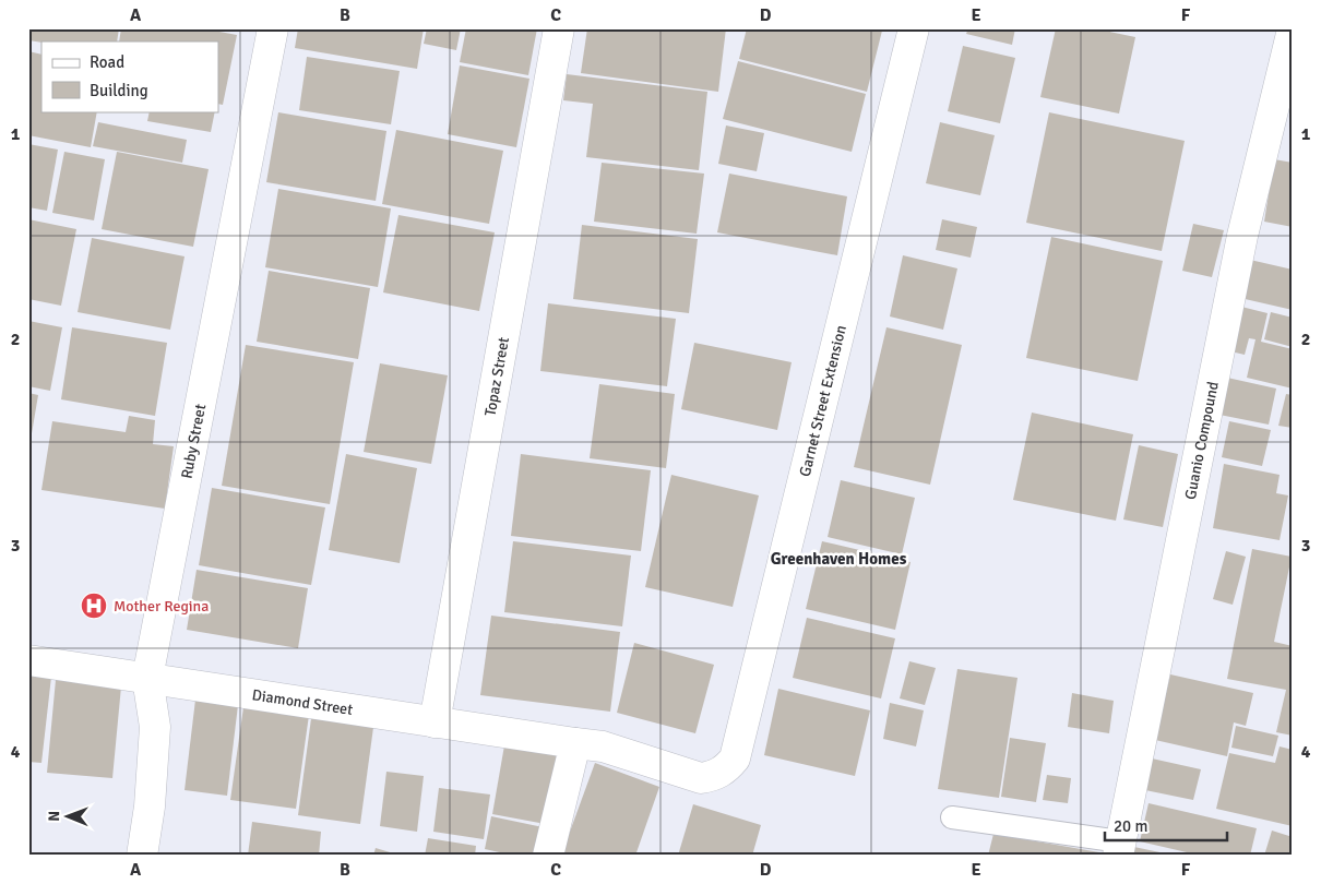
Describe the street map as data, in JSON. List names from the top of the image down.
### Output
{
  "streets": {
    "street": [
      "Topaz Street",
      "Garnet Street Extension",
      "Ruby Street",
      "Guanio Compound",
      "Diamond Street"
    ]
  },
  "crossings": [
    ["Topaz Street", "Diamond Street"],
    ["Garnet Street Extension", "Diamond Street"],
    ["Ruby Street", "Diamond Street"]
  ],
  "districts": ["Greenhaven Homes"],
  "places": {
    "hospital": ["Mother Regina"]
  },
  "legend": ["Road", "Building"],
  "scale_bar": "20 m",
  "north": "left",
  "grid": {
    "columns": [
      "A",
      "B",
      "C",
      "D",
      "E",
      "F"
    ],
    "rows": [
      "1",
      "2",
      "3",
      "4"
    ]
  }
}
